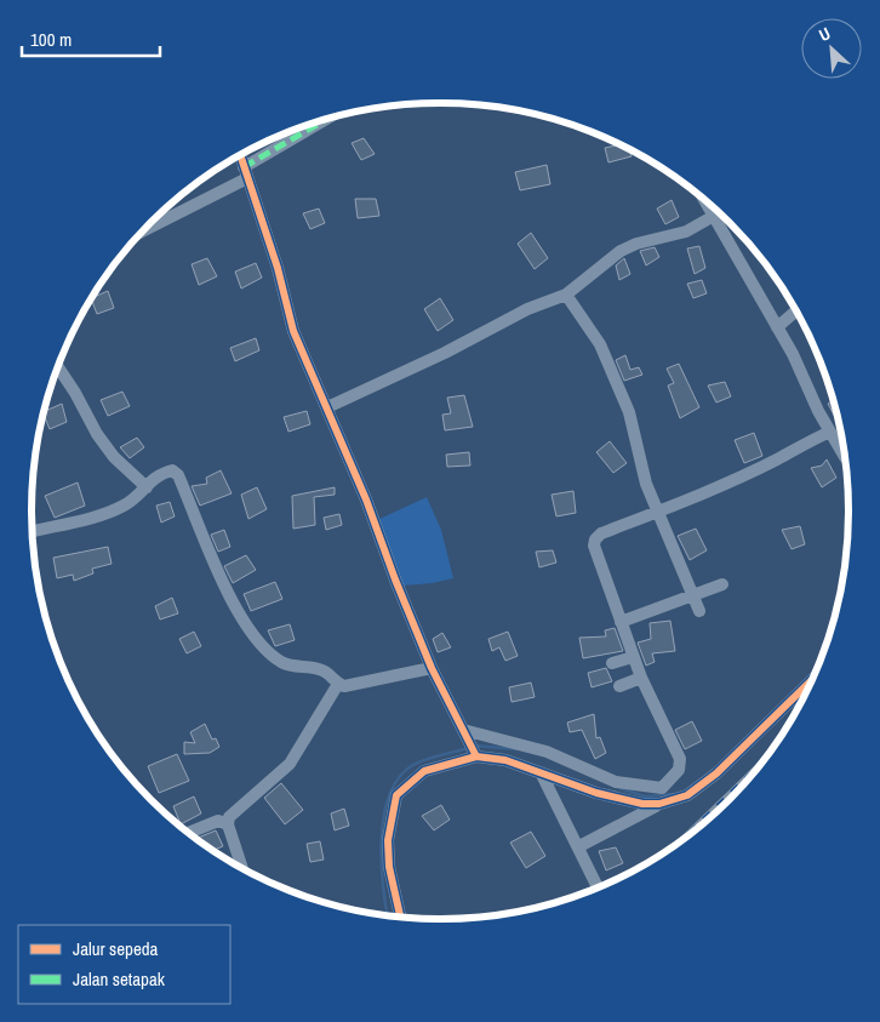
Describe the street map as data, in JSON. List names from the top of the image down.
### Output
{
  "legend": ["Jalur sepeda", "Jalan setapak"],
  "scale_bar": "100 m",
  "north": "top left"
}
